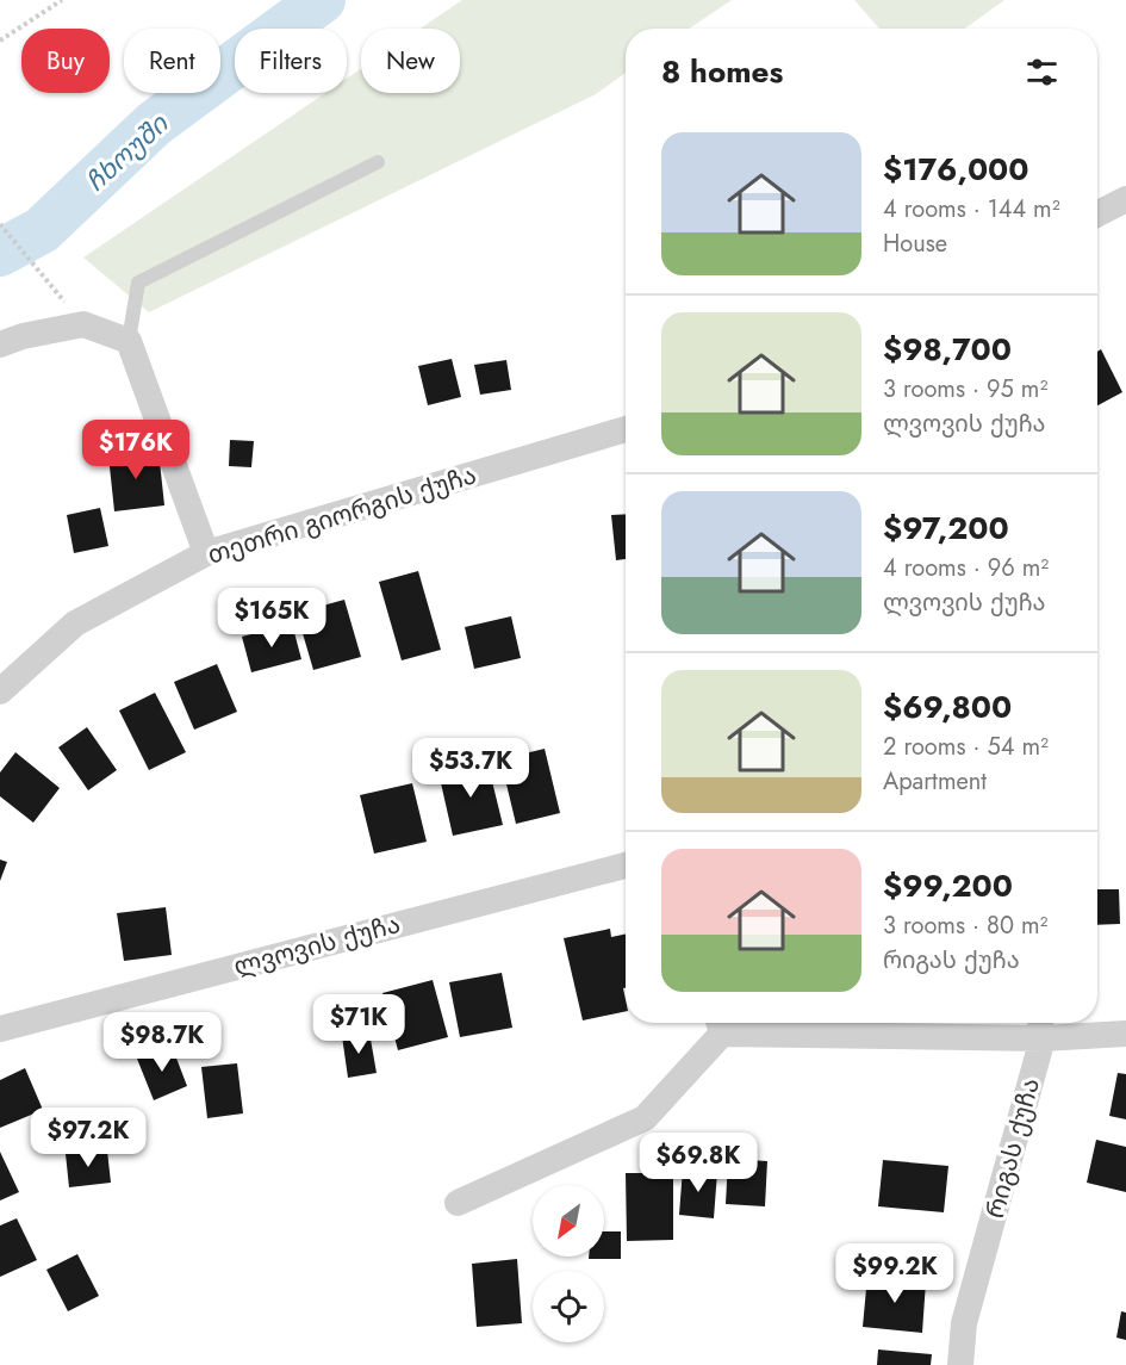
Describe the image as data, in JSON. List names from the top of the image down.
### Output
{
  "streets": {
    "street": ["თეთრი გიორგის ქუჩა", "ლვოვის ქუჩა", "რიგას ქუჩა"]
  },
  "water": ["ჩხოუში"],
  "north": "bottom left",
  "page": {
    "chip": [
      "Buy",
      "Rent",
      "Filters",
      "New"
    ],
    "heading": "8 homes",
    "list": [
      {
        "name": "$176,000",
        "note": "4 rooms · 144 m² · House"
      },
      {
        "name": "$98,700",
        "note": "3 rooms · 95 m² · ლვოვის ქუჩა"
      },
      {
        "name": "$97,200",
        "note": "4 rooms · 96 m² · ლვოვის ქუჩა"
      },
      {
        "name": "$69,800",
        "note": "2 rooms · 54 m² · Apartment"
      },
      {
        "name": "$99,200",
        "note": "3 rooms · 80 m² · რიგას ქუჩა"
      }
    ],
    "price": [
      "$176K",
      "$165K",
      "$53.7K",
      "$71K",
      "$98.7K",
      "$97.2K",
      "$69.8K",
      "$99.2K"
    ]
  }
}
